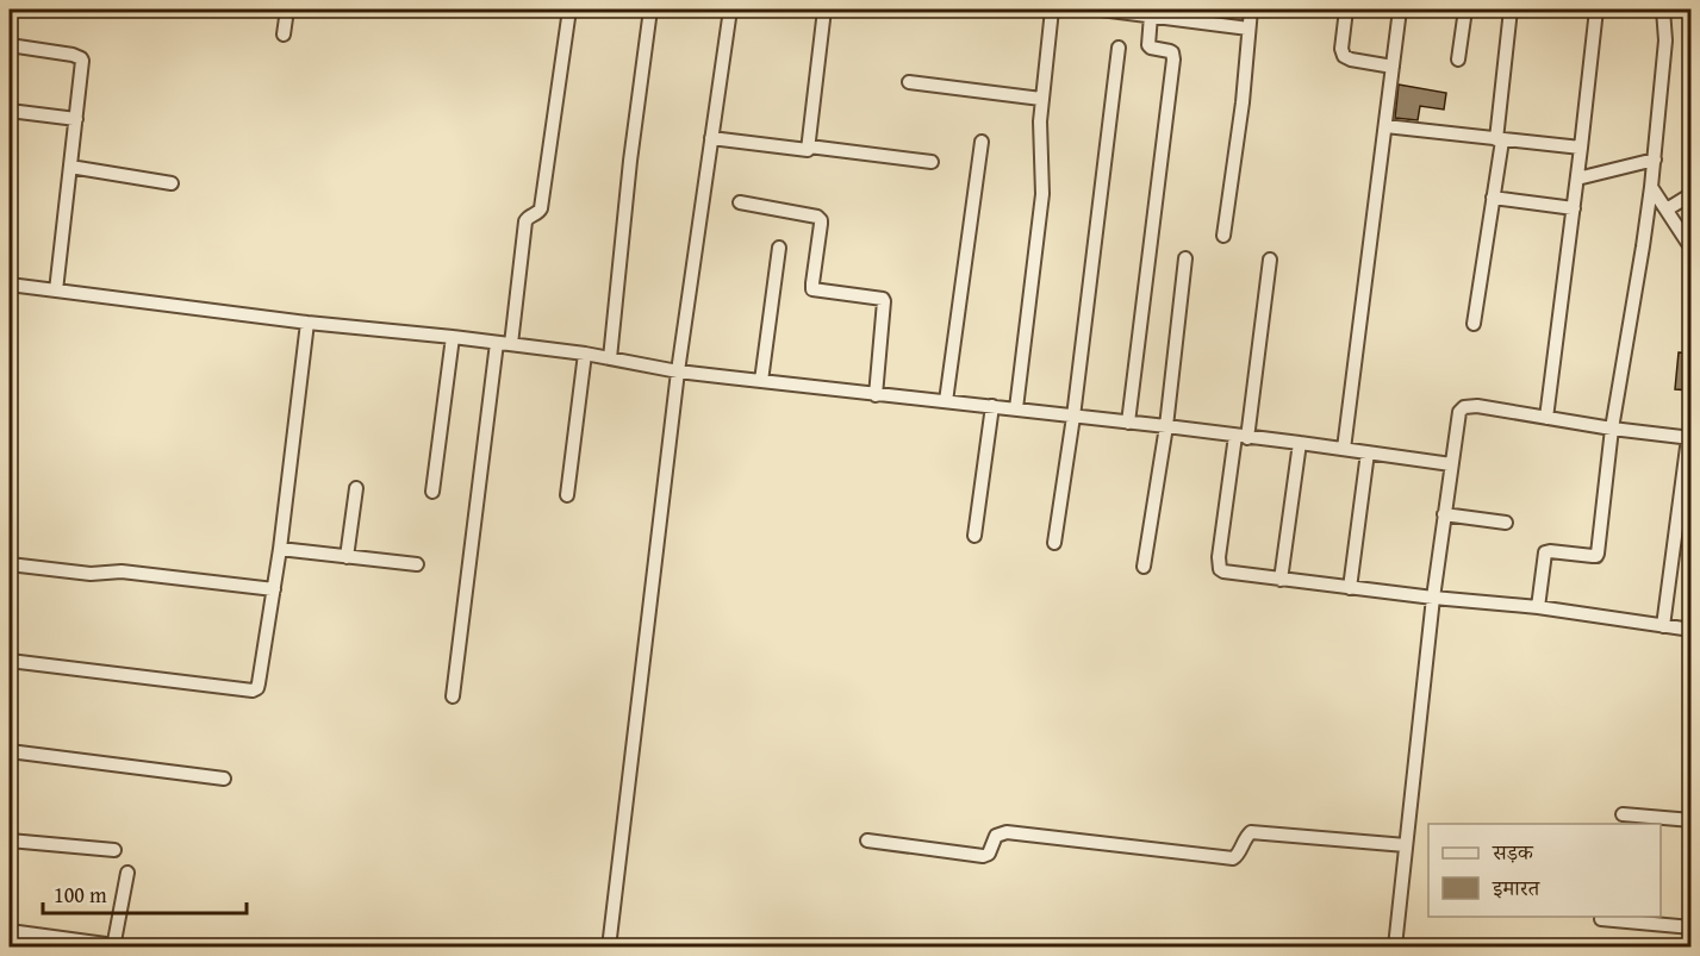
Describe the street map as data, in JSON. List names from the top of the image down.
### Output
{
  "legend": ["सड़क", "इमारत"],
  "scale_bar": "100 m"
}
